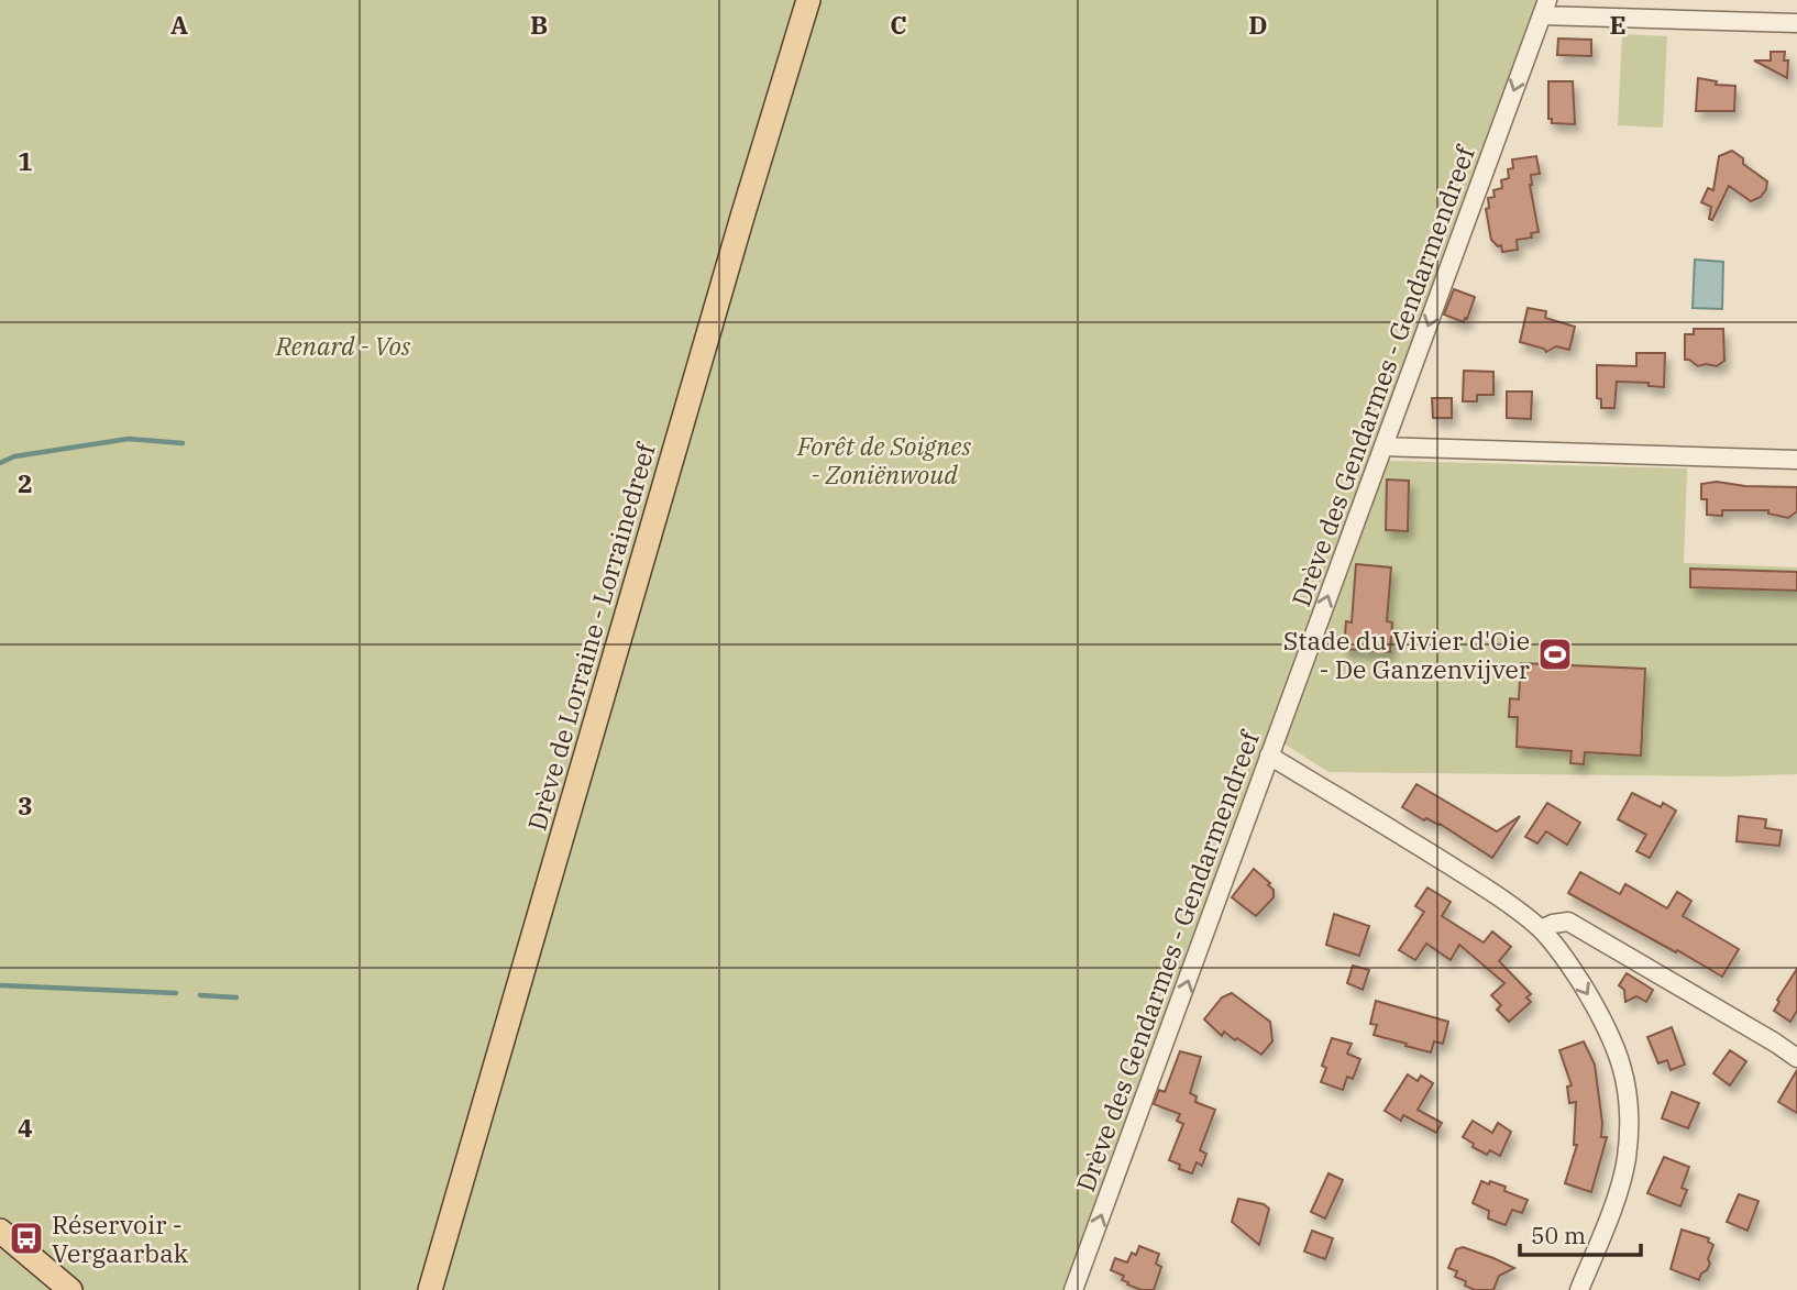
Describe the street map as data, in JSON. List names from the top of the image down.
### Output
{
  "streets": {
    "main road": ["Drève de Lorraine - Lorrainedreef"],
    "street": ["Drève des Gendarmes - Gendarmendreef"]
  },
  "parks": ["Renard - Vos", "Forêt de Soignes - Zoniënwoud"],
  "places": {
    "sports": ["Stade du Vivier d'Oie - De Ganzenvijver"],
    "bus stop": ["Réservoir - Vergaarbak"]
  },
  "scale_bar": "50 m",
  "grid": {
    "columns": [
      "A",
      "B",
      "C",
      "D",
      "E"
    ],
    "rows": [
      "1",
      "2",
      "3",
      "4"
    ]
  }
}
